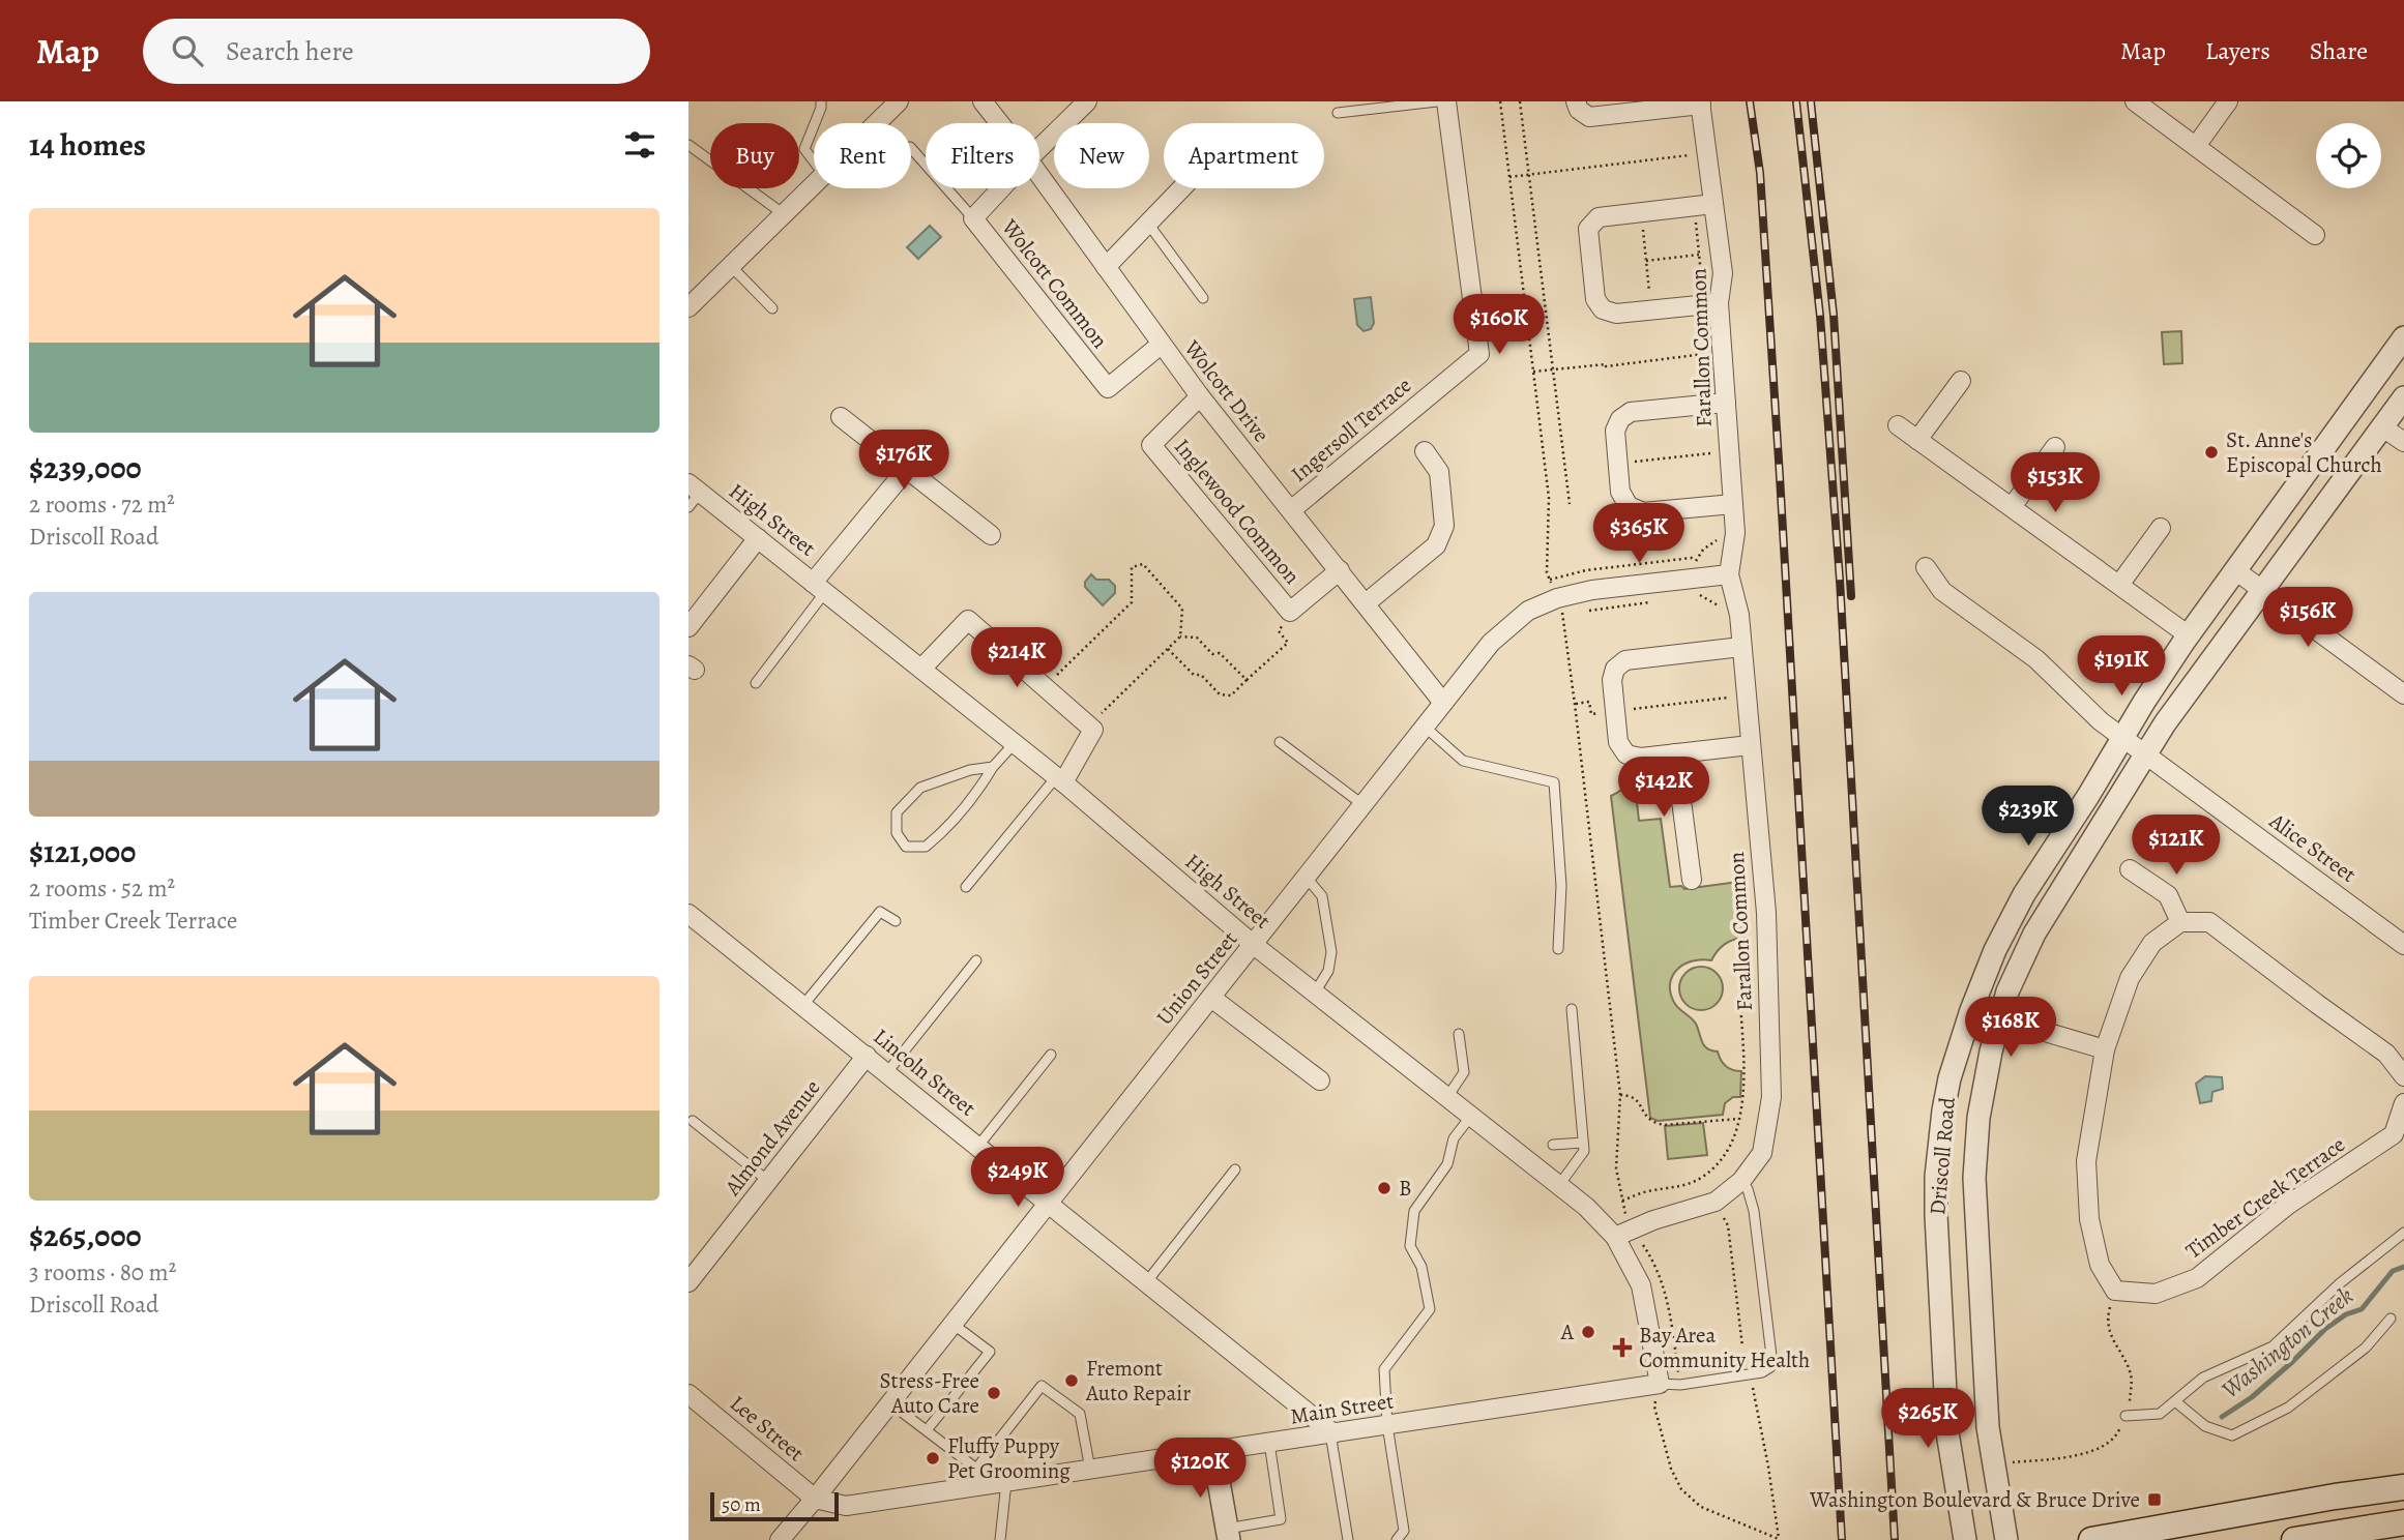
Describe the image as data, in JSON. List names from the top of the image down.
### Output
{
  "streets": {
    "street": [
      "Wolcott Common",
      "Farallon Common",
      "Wolcott Drive",
      "Ingersoll Terrace",
      "Inglewood Common",
      "High Street",
      "Alice Street",
      "Union Street",
      "Lincoln Street",
      "Almond Avenue",
      "Driscoll Road",
      "Timber Creek Terrace",
      "Main Street",
      "Lee Street"
    ]
  },
  "crossings": [
    ["Wolcott Common", "Wolcott Drive"],
    ["Farallon Common", "High Street"],
    ["Farallon Common", "Union Street"],
    ["Wolcott Drive", "Ingersoll Terrace"],
    ["Wolcott Drive", "Inglewood Common"],
    ["Wolcott Drive", "Union Street"],
    ["High Street", "Union Street"],
    ["High Street", "Main Street"],
    ["Alice Street", "Driscoll Road"],
    ["Union Street", "Lincoln Street"],
    ["Union Street", "Main Street"],
    ["Union Street", "Lee Street"],
    ["Lincoln Street", "Almond Avenue"],
    ["Lincoln Street", "Main Street"],
    ["Main Street", "Lee Street"]
  ],
  "water": ["Washington Creek"],
  "places": {
    "other": [
      "St. Anne's Episcopal Church",
      "B",
      "A",
      "Fremont Auto Repair",
      "Stress-Free Auto Care",
      "Fluffy Puppy Pet Grooming"
    ],
    "health": ["Bay Area Community Health"],
    "transit": ["Washington Boulevard & Bruce Drive"]
  },
  "scale_bar": "50 m",
  "page": {
    "header": "Map",
    "search": "Search here",
    "nav": ["Map", "Layers", "Share"],
    "heading": "14 homes",
    "chip": [
      "Buy",
      "Rent",
      "Filters",
      "New",
      "Apartment"
    ],
    "list": [
      {
        "name": "$239,000",
        "note": "2 rooms · 72 m² · Driscoll Road"
      },
      {
        "name": "$121,000",
        "note": "2 rooms · 52 m² · Timber Creek Terrace"
      },
      {
        "name": "$265,000",
        "note": "3 rooms · 80 m² · Driscoll Road"
      }
    ],
    "price": [
      "$160K",
      "$176K",
      "$153K",
      "$365K",
      "$156K",
      "$214K",
      "$191K",
      "$142K",
      "$239K",
      "$121K",
      "$168K",
      "$249K",
      "$265K",
      "$120K"
    ],
    "scale": "50 m"
  }
}
